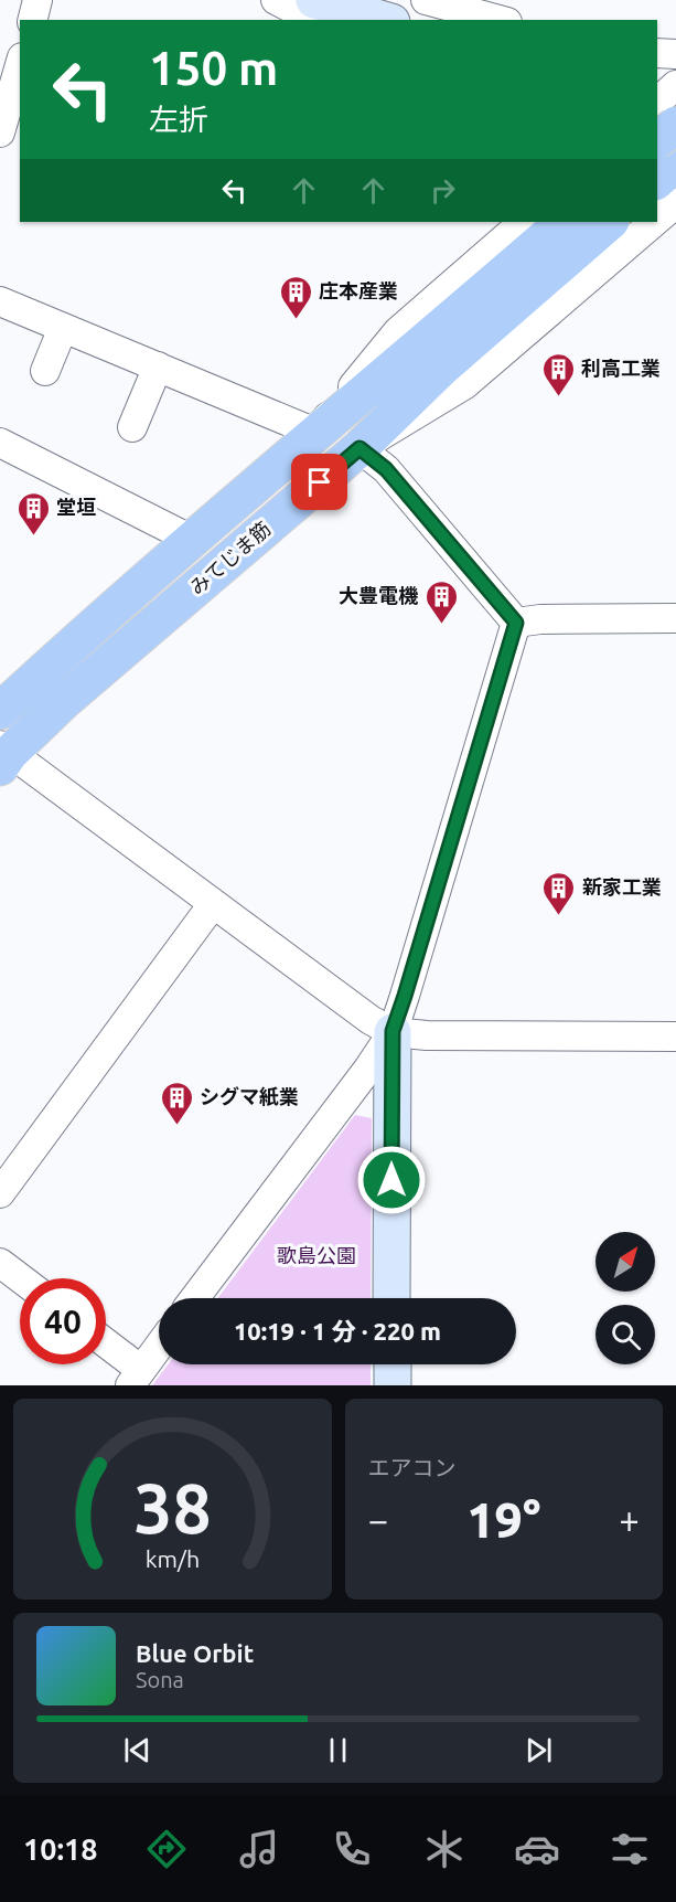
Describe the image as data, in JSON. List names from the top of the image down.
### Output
{
  "streets": {
    "main road": ["みてじま筋"]
  },
  "parks": ["歌島公園"],
  "places": {
    "building": [
      "庄本産業",
      "利高工業",
      "堂垣",
      "大豊電機",
      "新家工業",
      "シグマ紙業"
    ]
  },
  "north": "top right",
  "page": {
    "turn": ["150 m", "左折"],
    "limit": "40",
    "trip": "10:19 · 1 分 · 220 m",
    "tile": "エアコン",
    "heat": ["−", "19°", "+"],
    "song": ["Blue Orbit", "Sona"],
    "tabs": "10:18",
    "gauge": ["38", "km/h"]
  }
}
